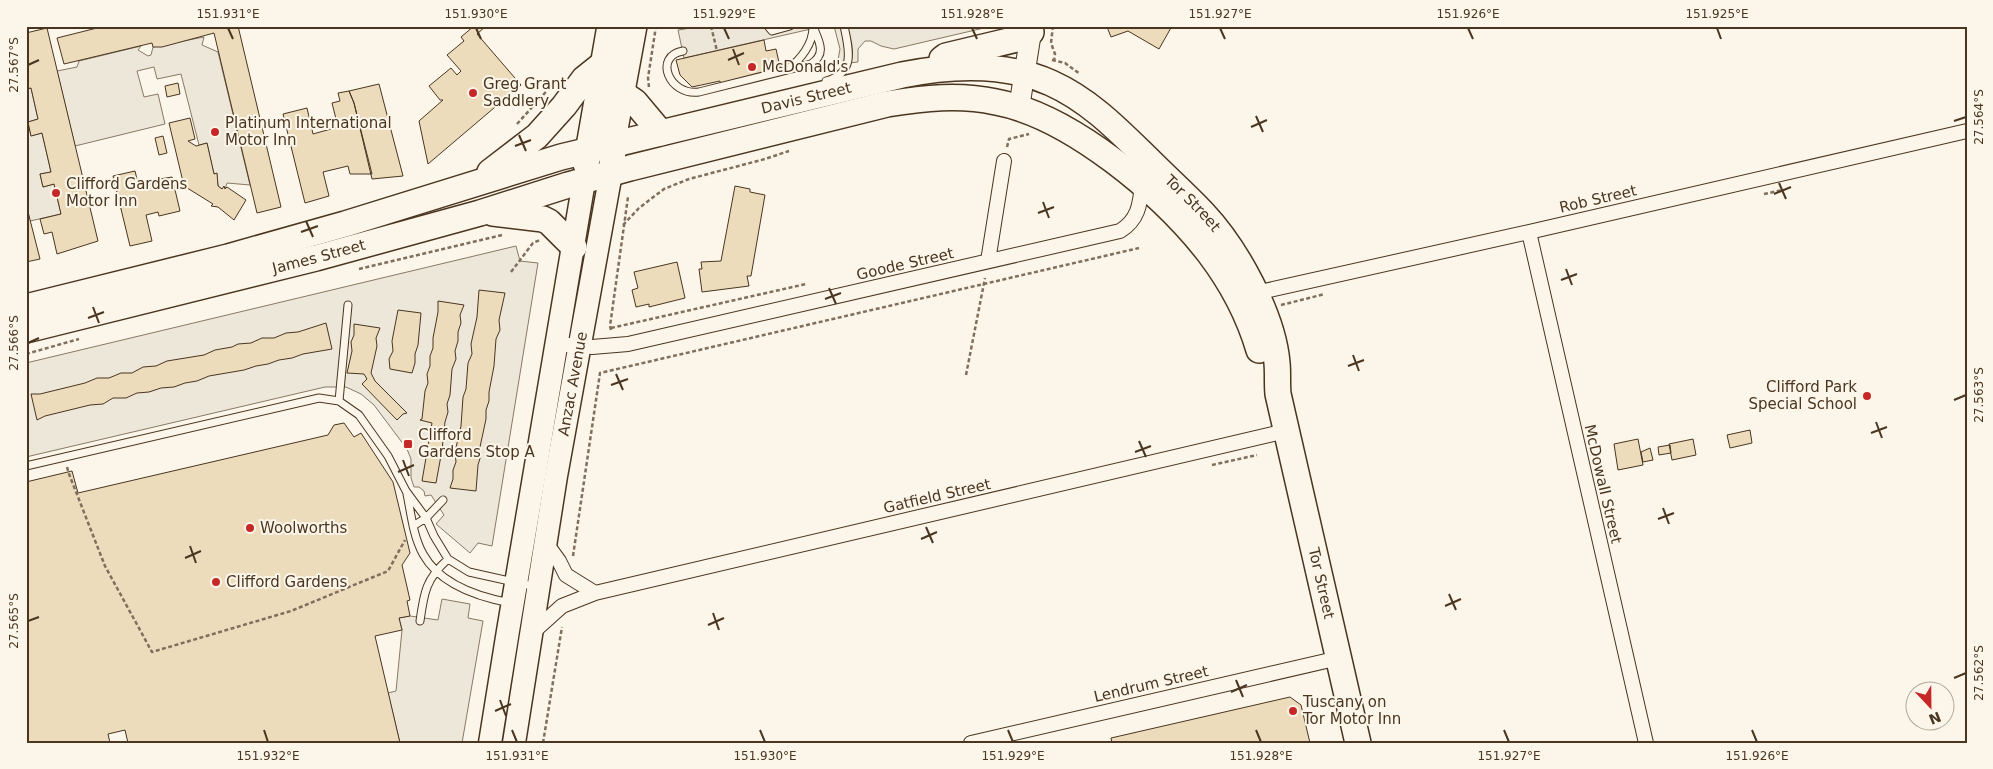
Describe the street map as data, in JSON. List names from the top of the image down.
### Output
{
  "streets": {
    "highway": [
      "Davis Street",
      "Tor Street",
      "James Street",
      "Anzac Avenue"
    ],
    "street": [
      "Rob Street",
      "Goode Street",
      "McDowall Street",
      "Gatfield Street",
      "Lendrum Street"
    ]
  },
  "crossings": [
    ["Davis Street", "Tor Street"],
    ["Davis Street", "James Street"],
    ["Davis Street", "Anzac Avenue"],
    ["Rob Street", "Tor Street"],
    ["Rob Street", "McDowall Street"],
    ["Tor Street", "Goode Street"],
    ["Tor Street", "Gatfield Street"],
    ["Tor Street", "Lendrum Street"],
    ["James Street", "Anzac Avenue"],
    ["Goode Street", "Anzac Avenue"],
    ["Anzac Avenue", "Gatfield Street"]
  ],
  "places": {
    "other": [
      "McDonald's",
      "Greg Grant Saddlery",
      "Platinum International Motor Inn",
      "Clifford Gardens Motor Inn",
      "Clifford Park Special School",
      "Woolworths",
      "Clifford Gardens",
      "Tuscany on Tor Motor Inn"
    ],
    "transit": ["Clifford Gardens Stop A"]
  },
  "north": "bottom",
  "coordinates": [
    "151.931°E",
    "151.930°E",
    "151.929°E",
    "151.928°E",
    "151.927°E",
    "151.926°E",
    "151.925°E",
    "27.567°S",
    "27.564°S",
    "27.566°S",
    "27.563°S",
    "27.565°S",
    "27.562°S",
    "151.932°E"
  ]
}
